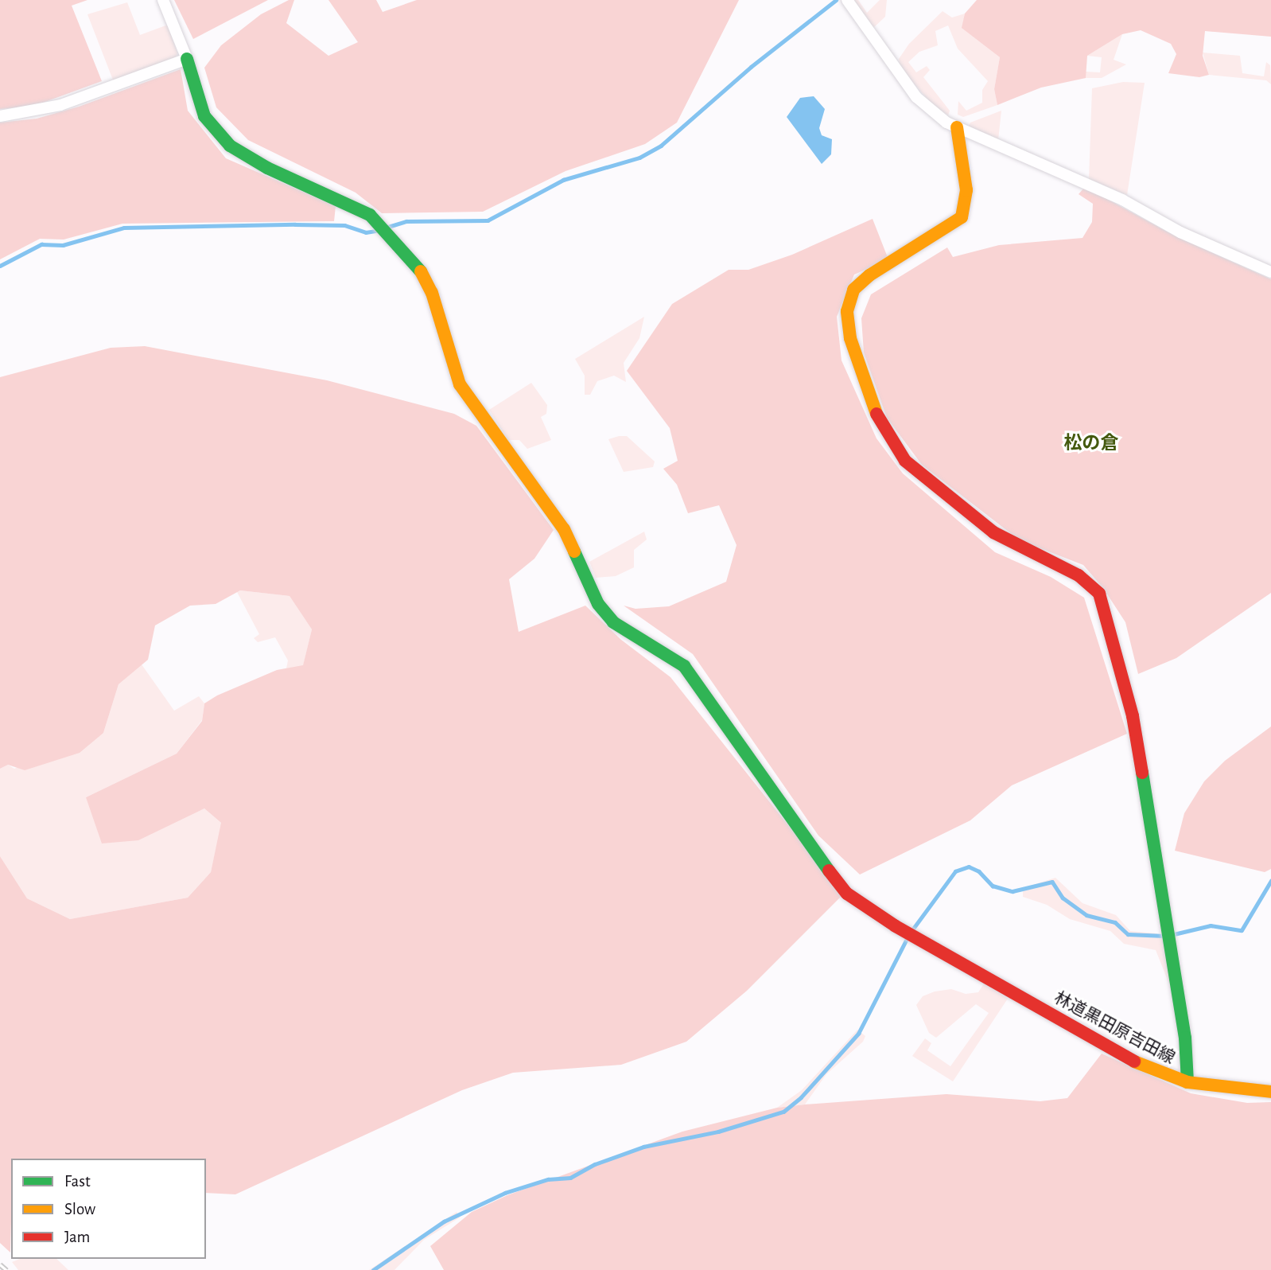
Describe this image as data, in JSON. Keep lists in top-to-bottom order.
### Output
{
  "streets": {
    "street": ["林道黒田原吉田線"]
  },
  "districts": ["松の倉"],
  "legend": ["Fast", "Slow", "Jam"]
}
